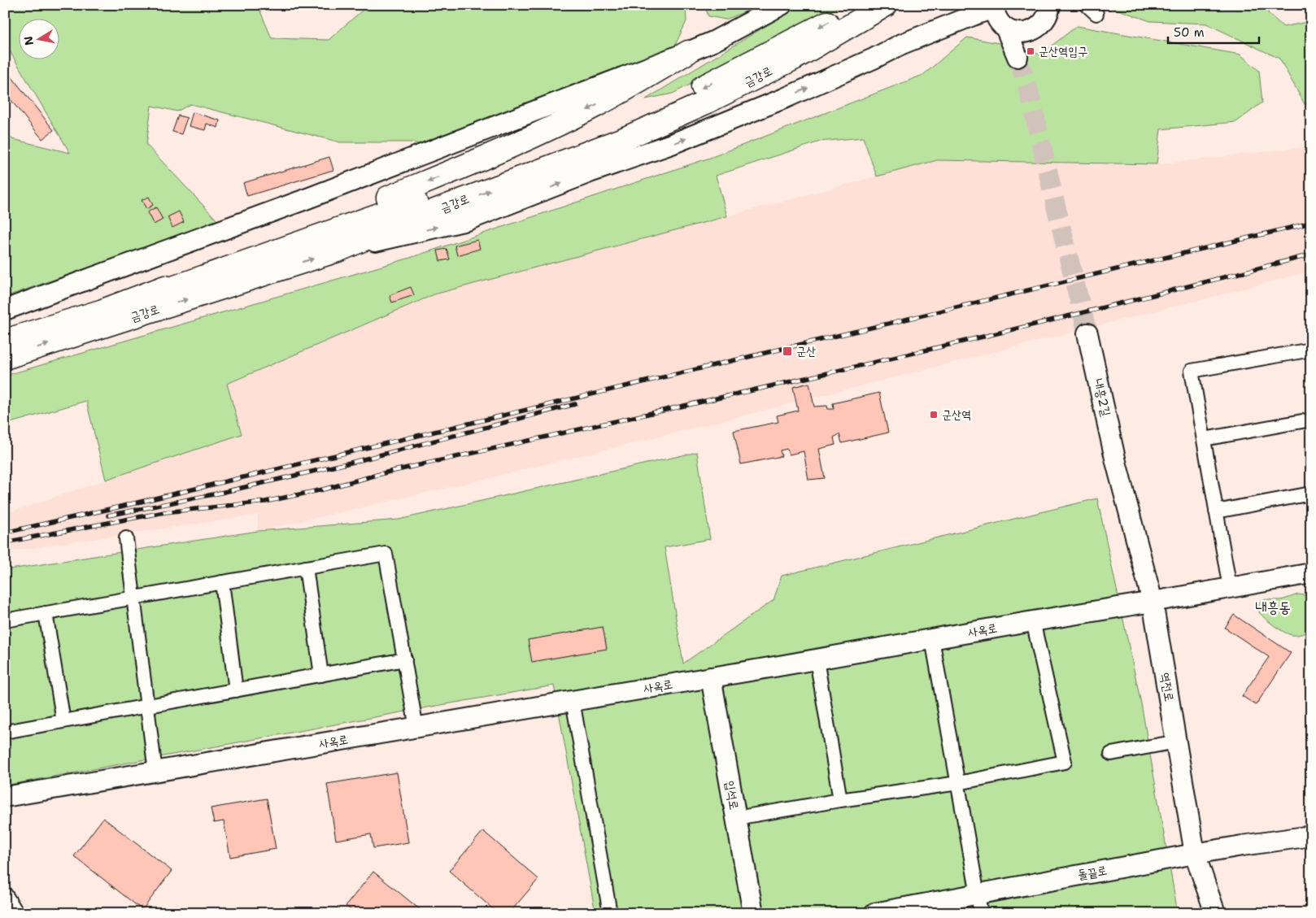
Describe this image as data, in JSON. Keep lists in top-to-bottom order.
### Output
{
  "streets": {
    "highway": ["금강로"],
    "street": [
      "내흥2길",
      "사옥로",
      "역전로",
      "입석로",
      "돌끝로"
    ]
  },
  "crossings": [
    ["내흥2길", "역전로"],
    ["사옥로", "역전로"],
    ["사옥로", "입석로"],
    ["역전로", "돌끝로"]
  ],
  "districts": ["내흥동"],
  "places": {
    "transit": ["군산역입구", "군산", "군산역"]
  },
  "scale_bar": "50 m",
  "north": "left"
}
